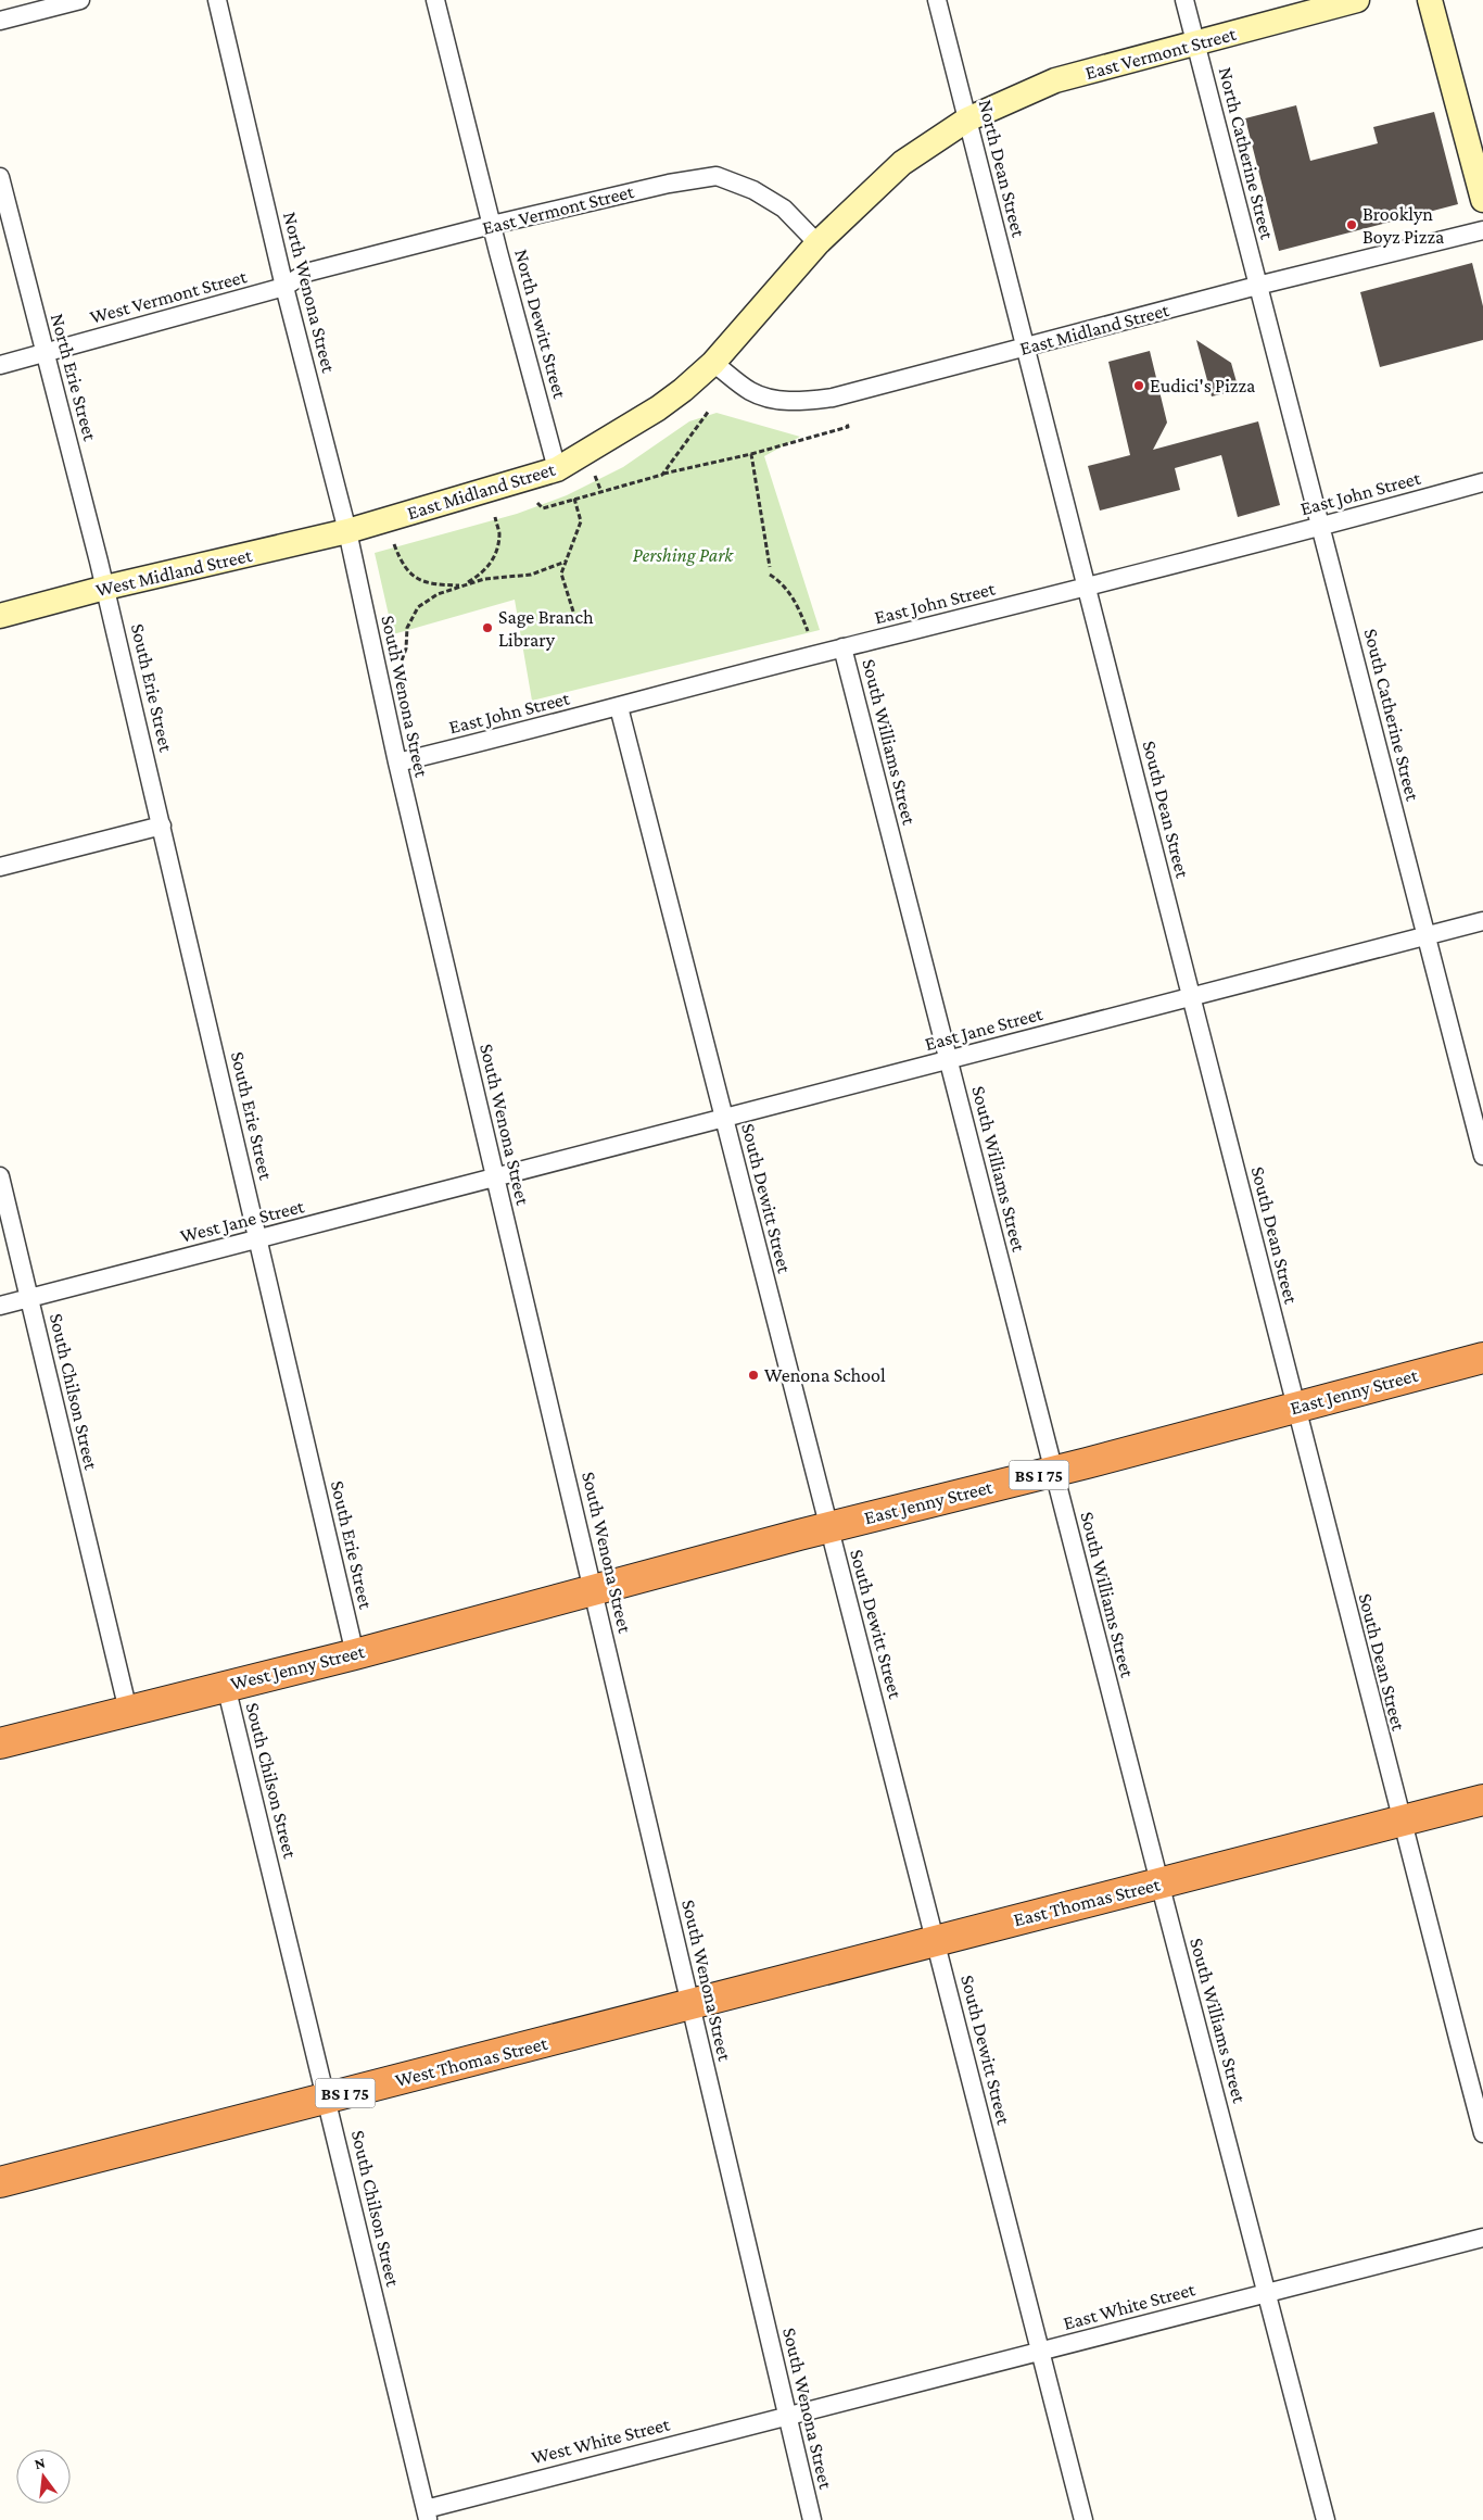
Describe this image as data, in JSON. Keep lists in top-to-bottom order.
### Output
{
  "streets": {
    "highway": [
      "East Jenny Street",
      "BS I 75",
      "West Jenny Street",
      "East Thomas Street",
      "West Thomas Street"
    ],
    "main road": ["East Vermont Street", "East Midland Street", "West Midland Street"],
    "street": [
      "North Catherine Street",
      "North Dean Street",
      "North Wenona Street",
      "West Vermont Street",
      "North Dewitt Street",
      "North Erie Street",
      "East John Street",
      "South Erie Street",
      "South Wenona Street",
      "South Catherine Street",
      "South Williams Street",
      "South Dean Street",
      "East Jane Street",
      "South Dewitt Street",
      "West Jane Street",
      "South Chilson Street",
      "East White Street",
      "West White Street"
    ]
  },
  "crossings": [
    ["East Vermont Street", "North Catherine Street"],
    ["East Vermont Street", "North Dean Street"],
    ["East Vermont Street", "North Wenona Street"],
    ["East Vermont Street", "West Vermont Street"],
    ["East Vermont Street", "North Dewitt Street"],
    ["East Vermont Street", "East Midland Street"],
    ["North Catherine Street", "East Midland Street"],
    ["North Catherine Street", "South Catherine Street"],
    ["North Dean Street", "East Midland Street"],
    ["North Dean Street", "South Dean Street"],
    ["North Wenona Street", "West Vermont Street"],
    ["North Wenona Street", "East Midland Street"],
    ["North Wenona Street", "West Midland Street"],
    ["North Wenona Street", "South Wenona Street"],
    ["West Vermont Street", "North Erie Street"],
    ["North Dewitt Street", "East Midland Street"],
    ["East Midland Street", "West Midland Street"],
    ["East Midland Street", "South Catherine Street"],
    ["East Midland Street", "South Dean Street"],
    ["North Erie Street", "West Midland Street"],
    ["North Erie Street", "South Erie Street"],
    ["East John Street", "South Wenona Street"],
    ["East John Street", "South Catherine Street"],
    ["East John Street", "South Williams Street"],
    ["East John Street", "South Dean Street"],
    ["East John Street", "South Dewitt Street"],
    ["West Midland Street", "South Erie Street"],
    ["South Erie Street", "West Jane Street"],
    ["South Erie Street", "West Jenny Street"],
    ["South Wenona Street", "East Jane Street"],
    ["South Wenona Street", "West Jane Street"],
    ["South Wenona Street", "East Jenny Street"],
    ["South Wenona Street", "West Jenny Street"],
    ["South Wenona Street", "East Thomas Street"],
    ["South Wenona Street", "West Thomas Street"],
    ["South Wenona Street", "East White Street"],
    ["South Wenona Street", "West White Street"],
    ["South Catherine Street", "East Jane Street"],
    ["South Williams Street", "East Jane Street"],
    ["South Williams Street", "East Jenny Street"],
    ["South Williams Street", "East Thomas Street"],
    ["South Williams Street", "East White Street"],
    ["South Dean Street", "East Jane Street"],
    ["South Dean Street", "East Jenny Street"],
    ["South Dean Street", "East Thomas Street"],
    ["East Jane Street", "South Dewitt Street"],
    ["East Jane Street", "West Jane Street"],
    ["South Dewitt Street", "East Jenny Street"],
    ["South Dewitt Street", "East Thomas Street"],
    ["South Dewitt Street", "East White Street"],
    ["West Jane Street", "South Chilson Street"],
    ["South Chilson Street", "West Jenny Street"],
    ["South Chilson Street", "West Thomas Street"],
    ["South Chilson Street", "West White Street"],
    ["East Jenny Street", "West Jenny Street"],
    ["East Thomas Street", "West Thomas Street"],
    ["East White Street", "West White Street"]
  ],
  "parks": ["Pershing Park"],
  "places": [
    "Brooklyn Boyz Pizza",
    "Eudici's Pizza",
    "Sage Branch Library",
    "Wenona School"
  ],
  "north": "top"
}
